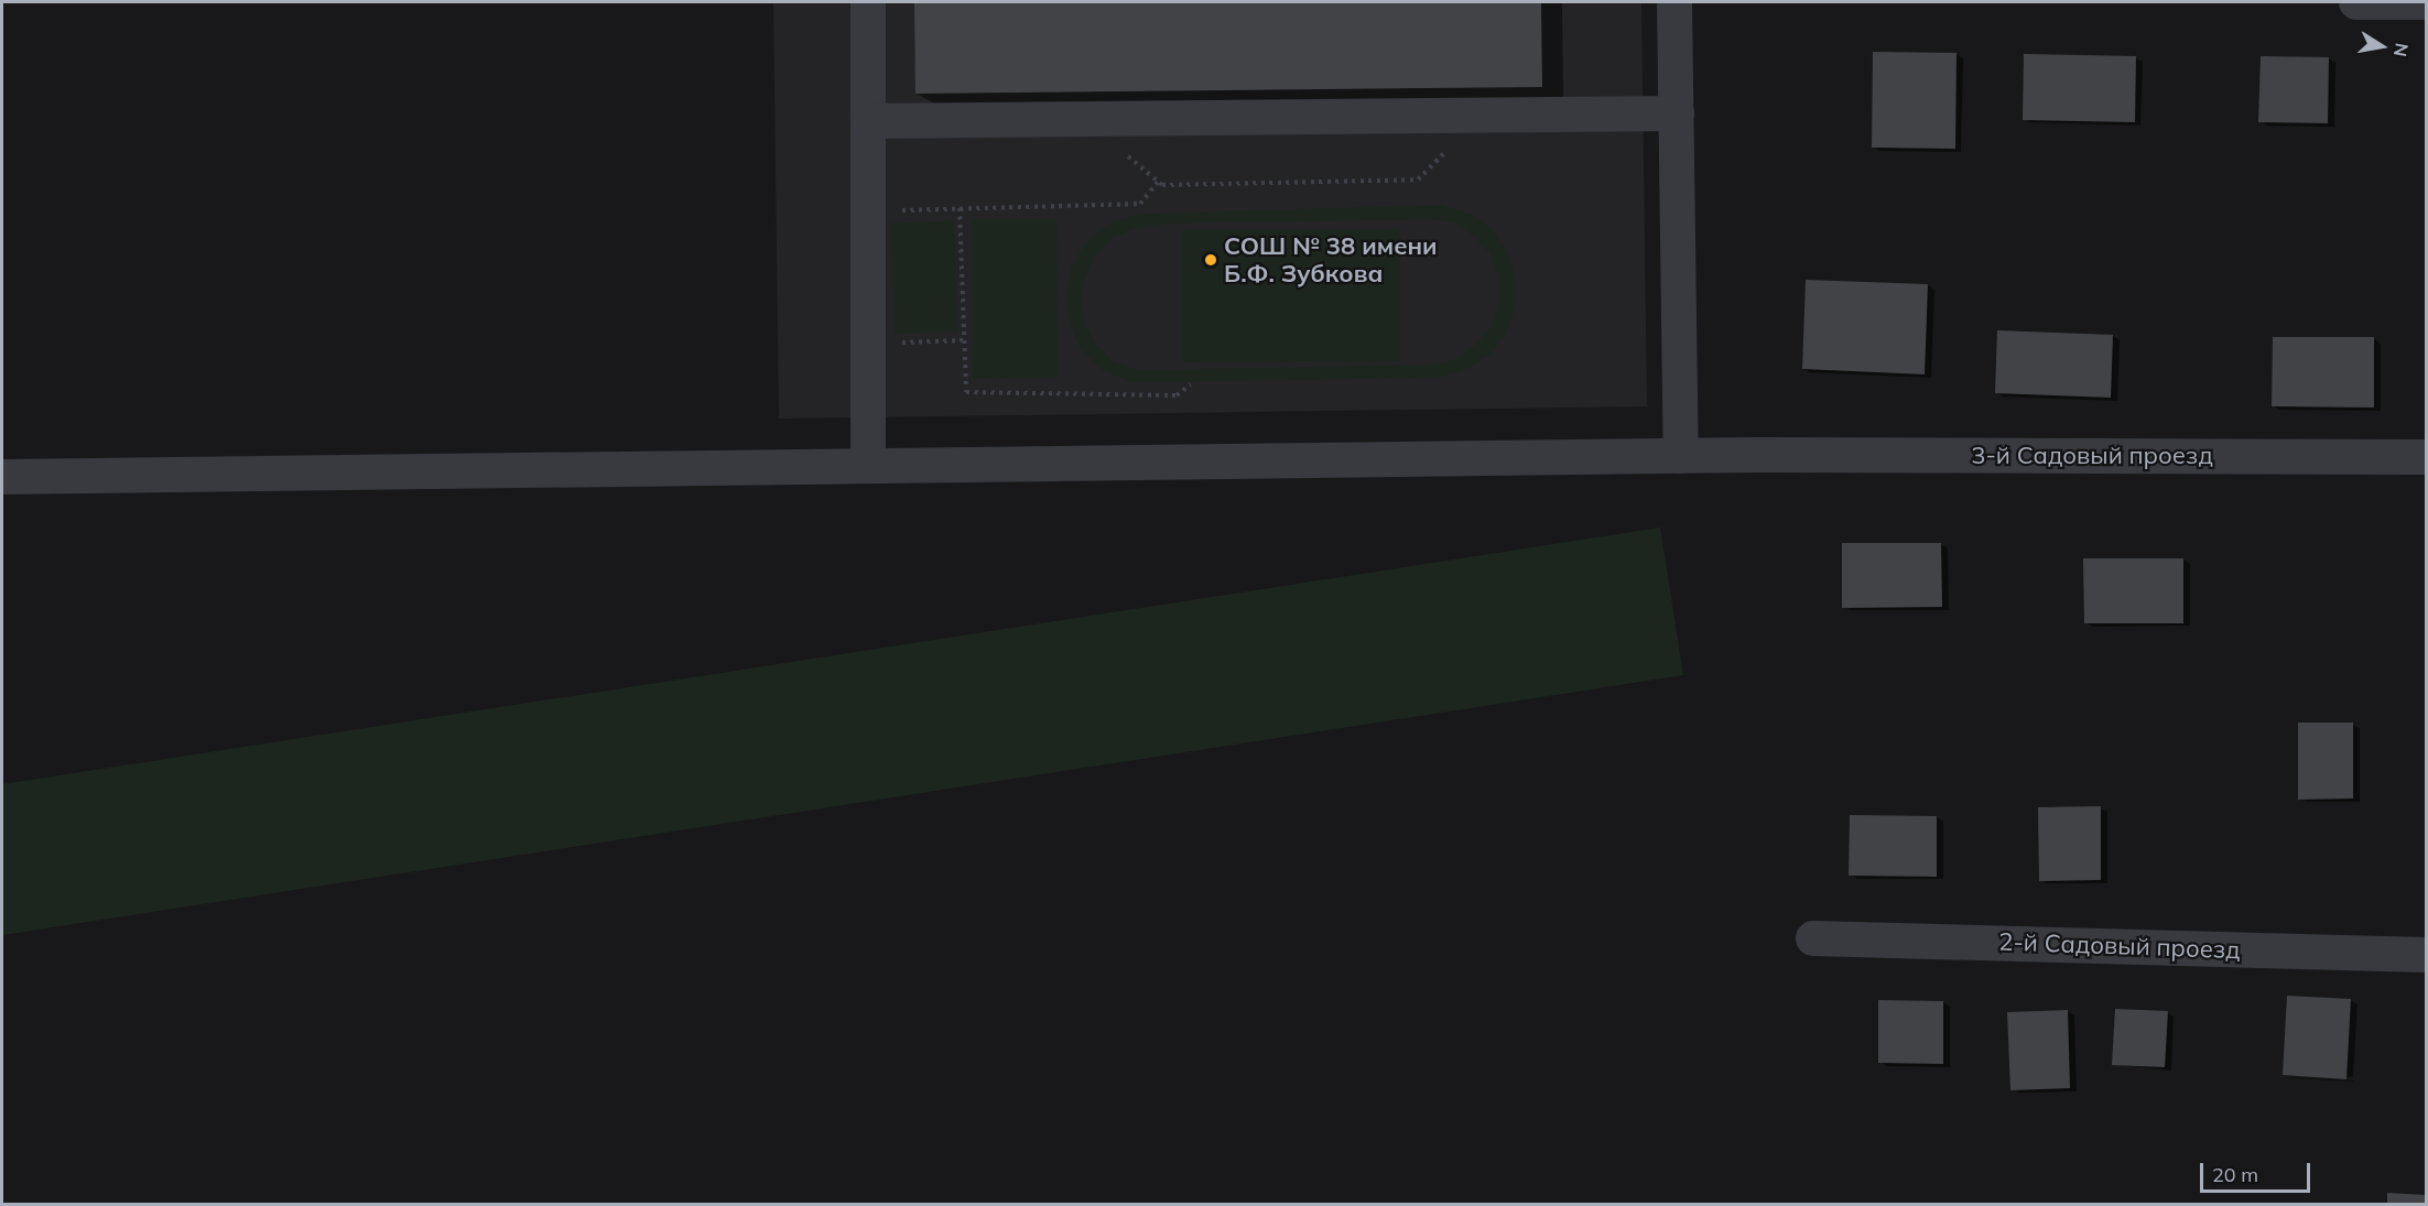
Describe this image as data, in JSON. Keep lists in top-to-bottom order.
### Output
{
  "streets": {
    "street": ["3-й Садовый проезд", "2-й Садовый проезд"]
  },
  "places": ["СОШ № 38 имени Б.Ф. Зубкова"],
  "scale_bar": "20 m",
  "north": "right"
}
